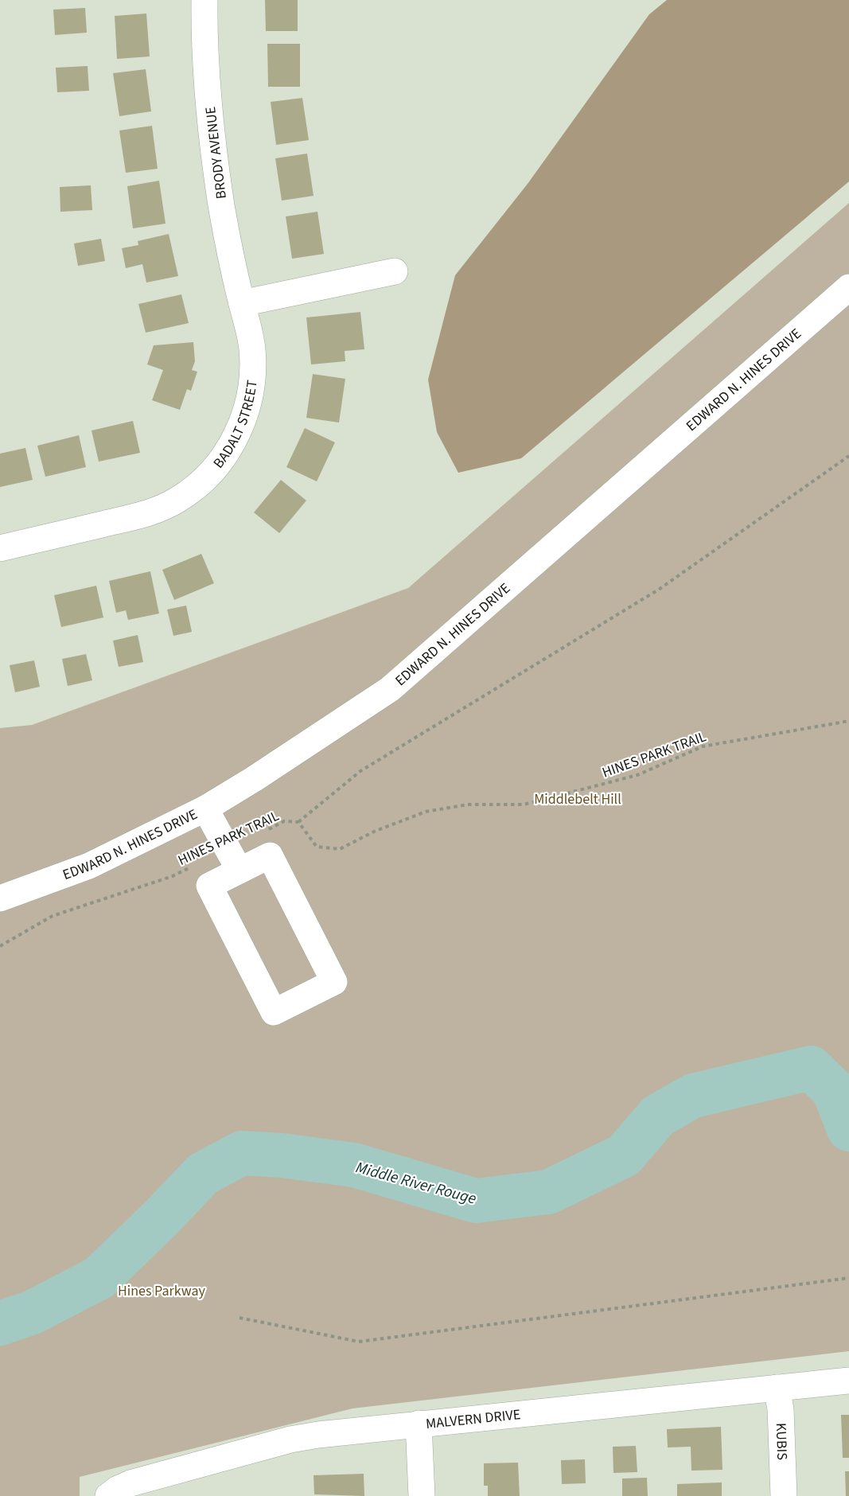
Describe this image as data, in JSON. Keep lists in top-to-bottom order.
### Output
{
  "streets": {
    "street": [
      "BRODY AVENUE",
      "EDWARD N. HINES DRIVE",
      "BADALT STREET",
      "MALVERN DRIVE",
      "KUBIS"
    ],
    "path": ["HINES PARK TRAIL"]
  },
  "crossings": [
    ["BRODY AVENUE", "BADALT STREET"],
    ["MALVERN DRIVE", "KUBIS"]
  ],
  "water": ["Middle River Rouge"],
  "parks": ["Middlebelt Hill", "Hines Parkway"]
}
